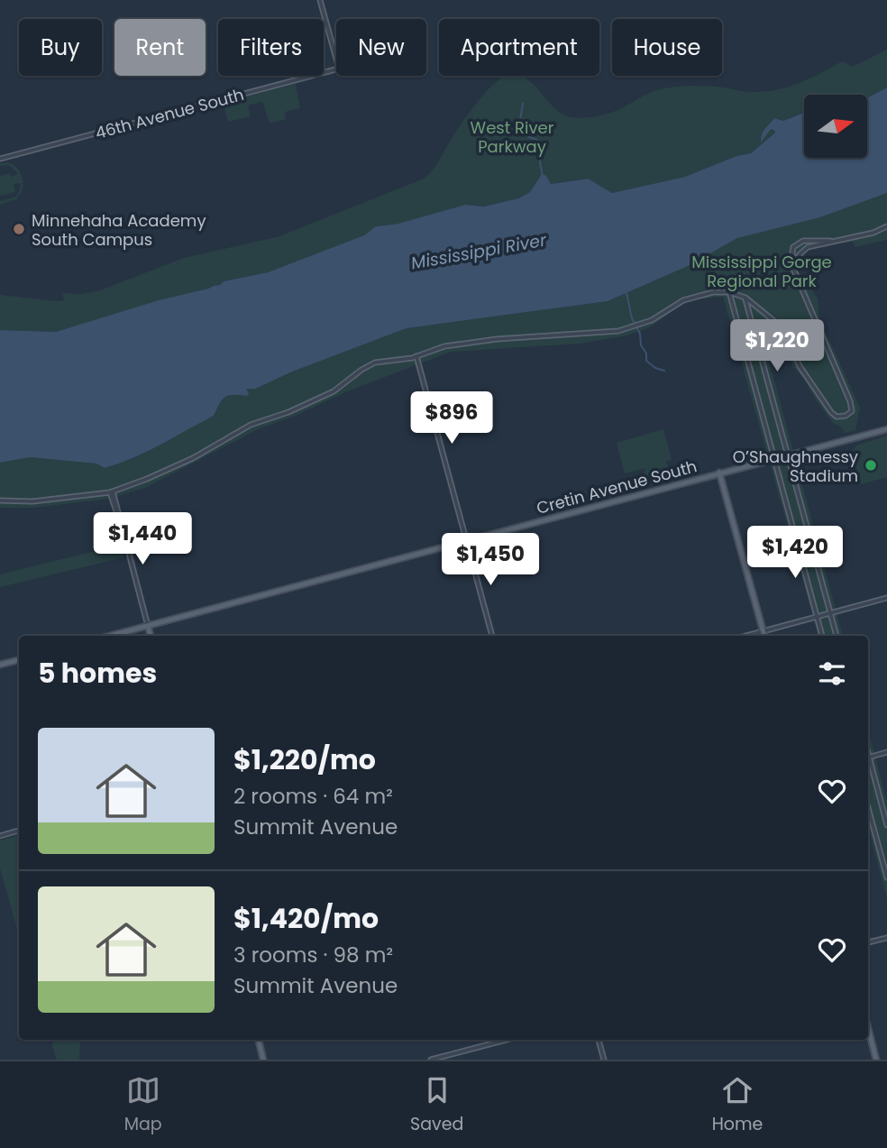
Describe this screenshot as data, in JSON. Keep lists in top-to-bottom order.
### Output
{
  "streets": {
    "main road": ["Cretin Avenue South"],
    "street": ["46th Avenue South"]
  },
  "water": ["Mississippi River"],
  "parks": ["West River Parkway", "Mississippi Gorge Regional Park"],
  "places": ["Minnehaha Academy South Campus", "O’Shaughnessy Stadium"],
  "north": "right",
  "page": {
    "chip": [
      "Buy",
      "Rent",
      "Filters",
      "New",
      "Apartment",
      "House"
    ],
    "price": [
      "$1,220",
      "$896",
      "$1,440",
      "$1,420",
      "$1,450"
    ],
    "heading": "5 homes",
    "list": [
      {
        "name": "$1,220/mo",
        "note": "2 rooms · 64 m² · Summit Avenue"
      },
      {
        "name": "$1,420/mo",
        "note": "3 rooms · 98 m² · Summit Avenue"
      }
    ],
    "tabs": ["Map", "Saved", "Home"]
  }
}
